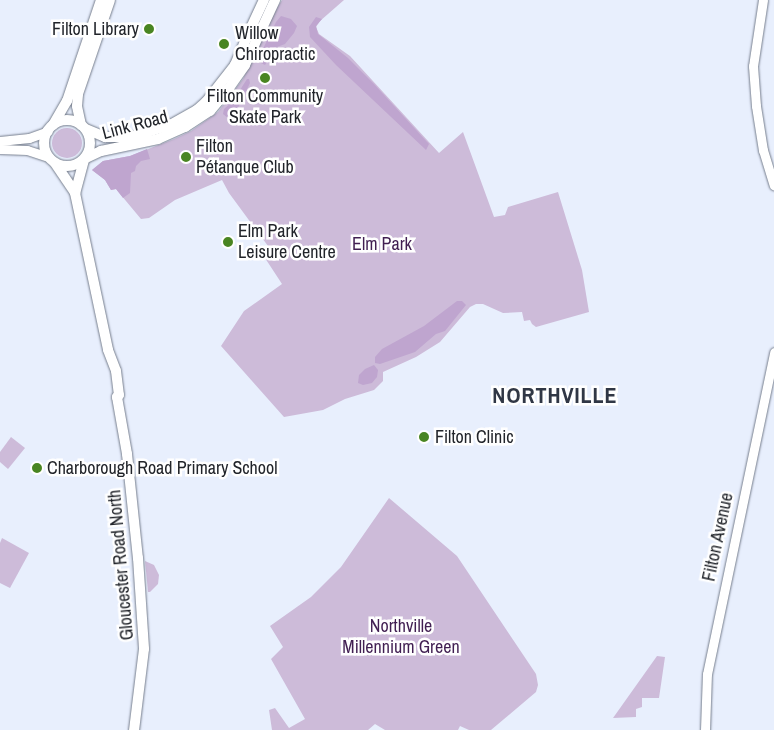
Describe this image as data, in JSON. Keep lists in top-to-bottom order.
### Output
{
  "streets": {
    "main road": ["Link Road", "Gloucester Road North"],
    "street": ["Filton Avenue"]
  },
  "crossings": [
    ["Link Road", "Gloucester Road North"]
  ],
  "districts": ["NORTHVILLE"],
  "parks": ["Elm Park", "Northville Millennium Green"],
  "places": [
    "Filton Library",
    "Willow Chiropractic",
    "Filton Community Skate Park",
    "Filton Pétanque Club",
    "Elm Park Leisure Centre",
    "Filton Clinic",
    "Charborough Road Primary School"
  ]
}
